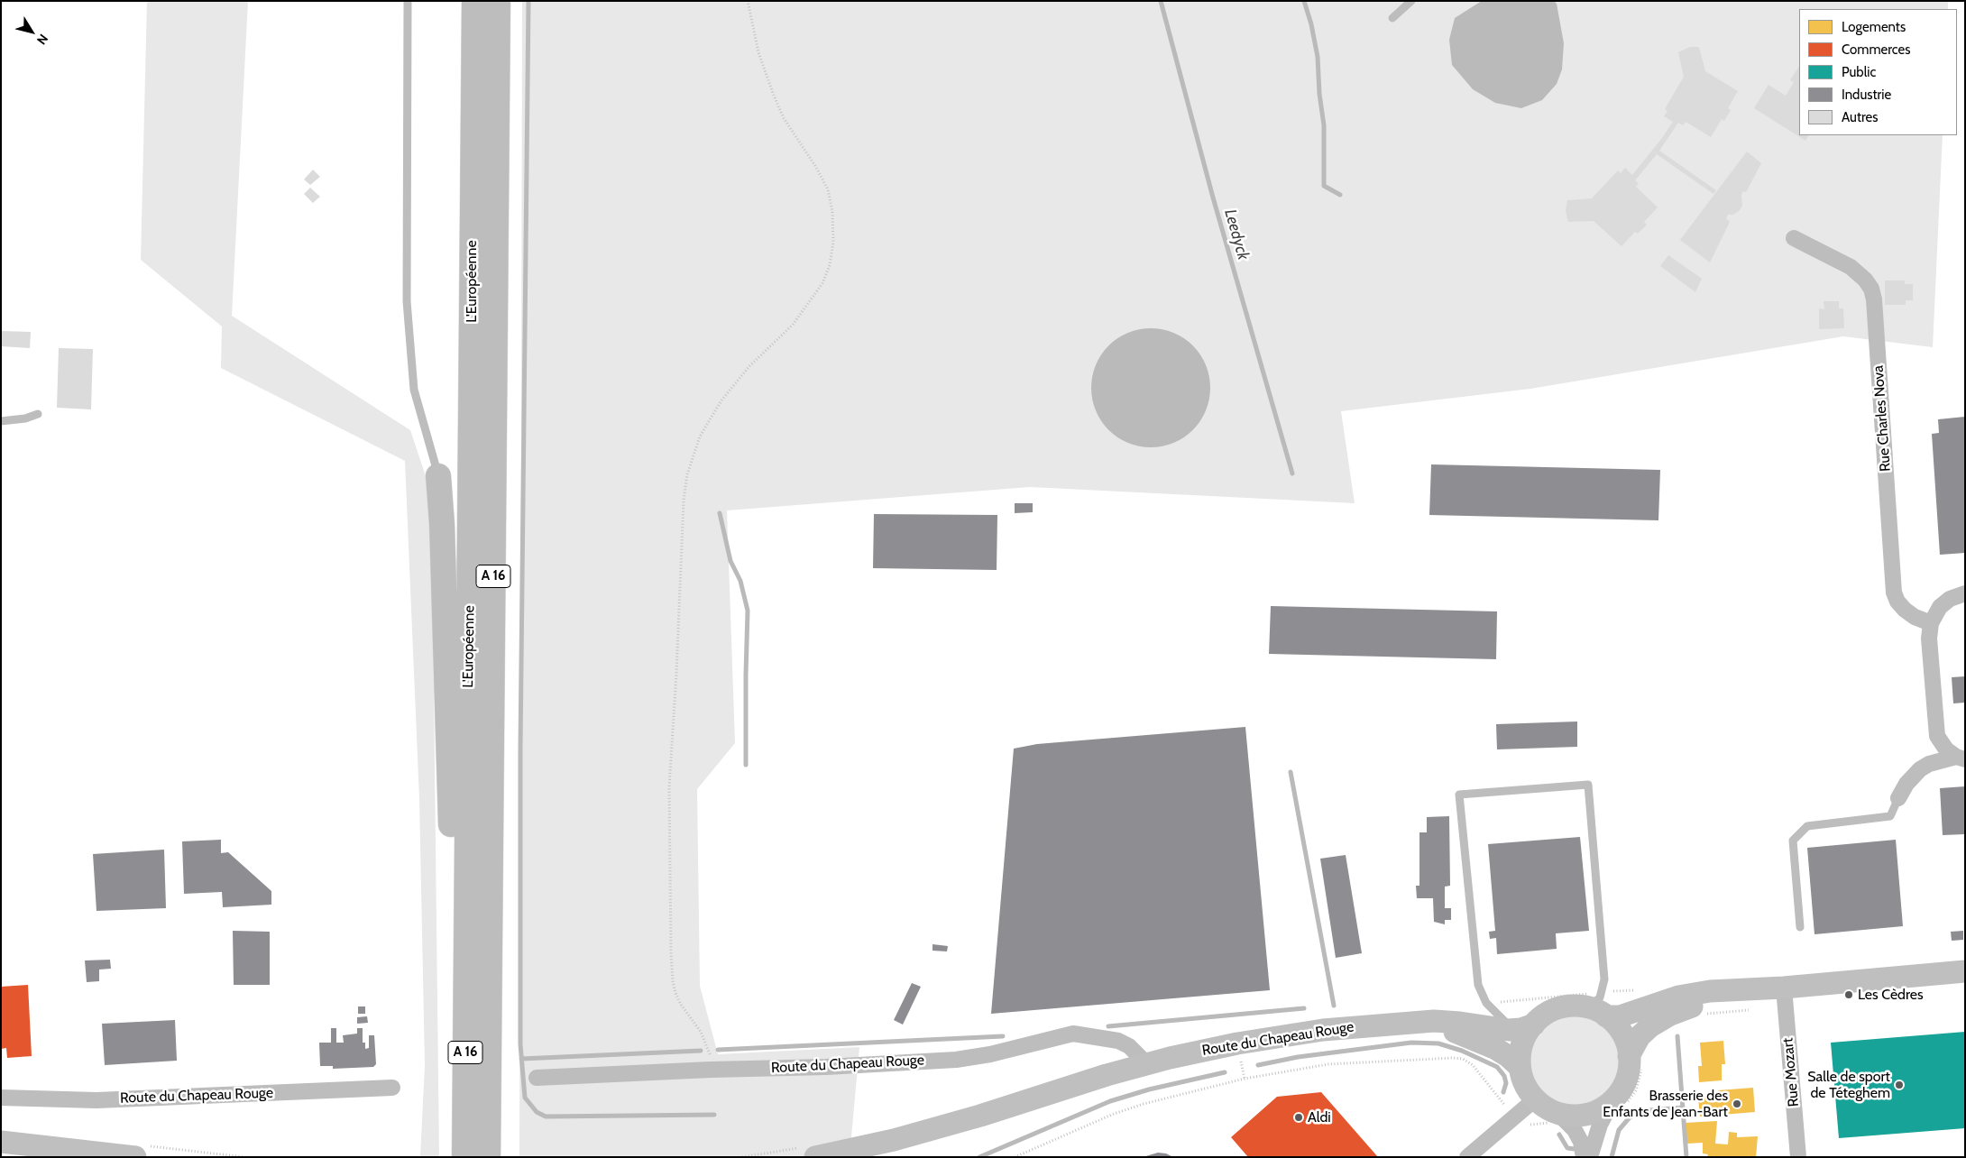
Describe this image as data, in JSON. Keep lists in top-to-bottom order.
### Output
{
  "streets": {
    "highway": ["L'Européenne", "A 16"],
    "street": ["Rue Charles Nova", "Route du Chapeau Rouge", "Rue Mozart"]
  },
  "water": ["Leedyck"],
  "places": [
    "Les Cèdres",
    "Salle de sport de Téteghem",
    "Brasserie des Enfants de Jean-Bart",
    "Aldi"
  ],
  "legend": [
    "Logements",
    "Commerces",
    "Public",
    "Industrie",
    "Autres"
  ],
  "north": "bottom right"
}
